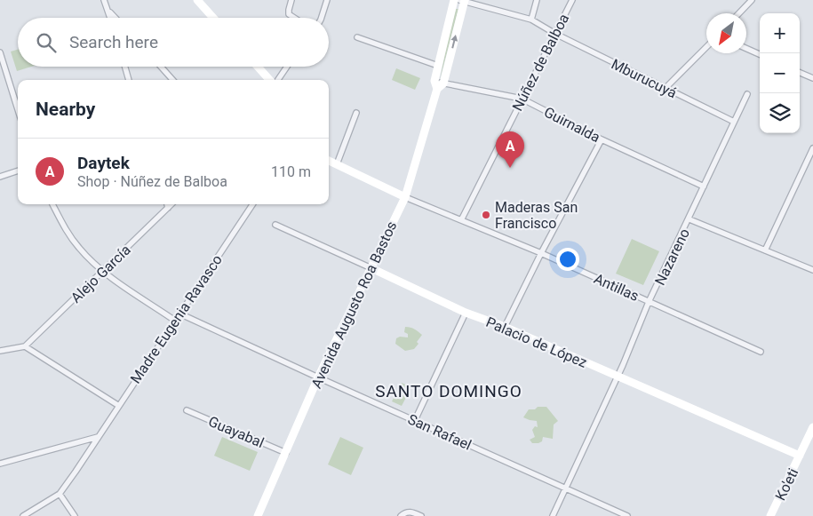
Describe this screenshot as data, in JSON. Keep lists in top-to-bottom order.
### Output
{
  "streets": {
    "street": [
      "Núñez de Balboa",
      "Mburucuyá",
      "Guirnalda",
      "Nazareno",
      "Alejo García",
      "Antillas",
      "Avenida Augusto Roa Bastos",
      "Madre Eugenia Ravasco",
      "Palacio de López",
      "Guayabal",
      "San Rafael",
      "Ko'eti"
    ]
  },
  "crossings": [
    ["Núñez de Balboa", "Mburucuyá"],
    ["Núñez de Balboa", "Guirnalda"],
    ["Núñez de Balboa", "Antillas"],
    ["Mburucuyá", "Nazareno"],
    ["Guirnalda", "Nazareno"],
    ["Nazareno", "Antillas"],
    ["Nazareno", "Palacio de López"],
    ["Nazareno", "San Rafael"],
    ["Antillas", "Avenida Augusto Roa Bastos"],
    ["Avenida Augusto Roa Bastos", "Palacio de López"],
    ["Avenida Augusto Roa Bastos", "Guayabal"],
    ["Avenida Augusto Roa Bastos", "San Rafael"],
    ["Madre Eugenia Ravasco", "San Rafael"],
    ["Palacio de López", "Ko'eti"]
  ],
  "districts": ["SANTO DOMINGO"],
  "places": ["Maderas San Francisco"],
  "north": "bottom left",
  "page": {
    "map_buttons": ["+", "−"],
    "search": "Search here",
    "heading": "Nearby",
    "pins": "A",
    "list": [
      {
        "mark": "A",
        "name": "Daytek",
        "note": "Shop · Núñez de Balboa",
        "value": "110 m"
      }
    ]
  }
}
